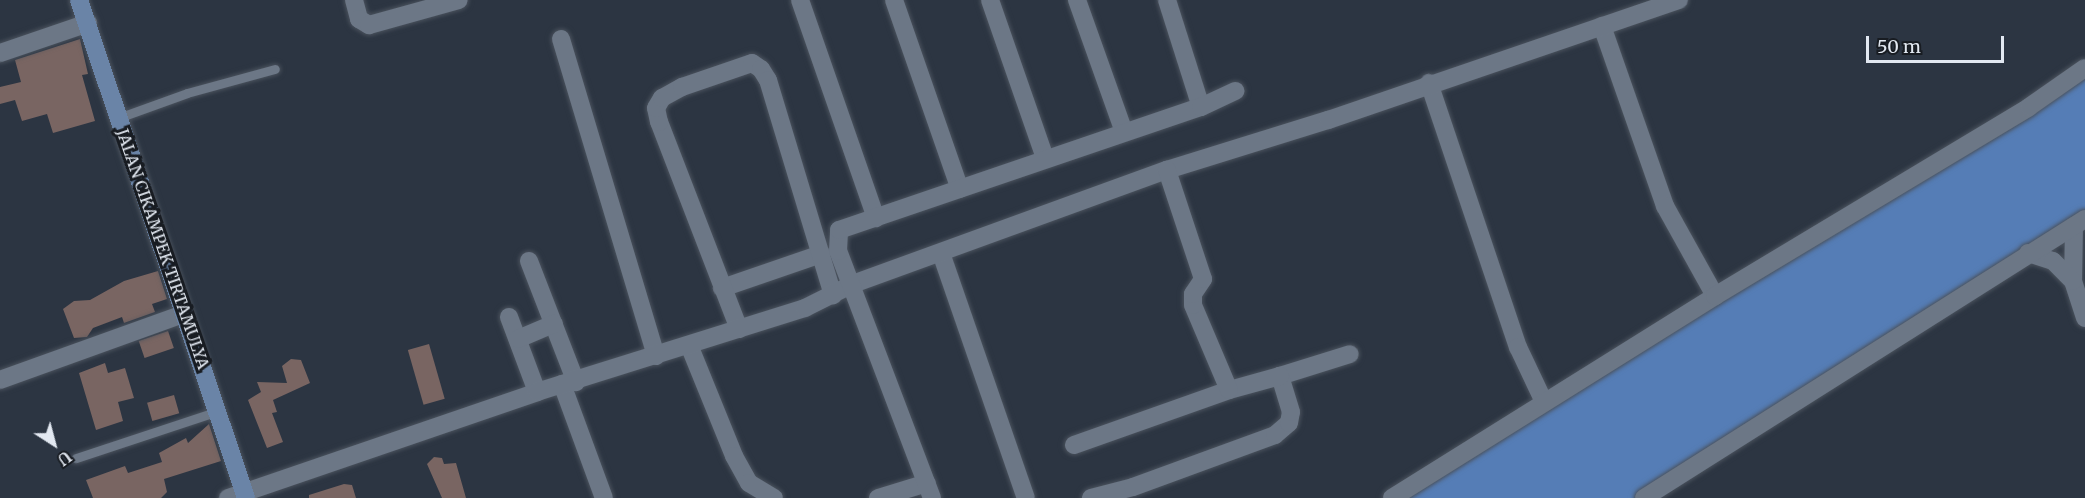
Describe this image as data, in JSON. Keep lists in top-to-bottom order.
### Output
{
  "streets": {
    "street": ["JALAN CIKAMPEK TIRTAMULYA"]
  },
  "scale_bar": "50 m",
  "north": "bottom right"
}
